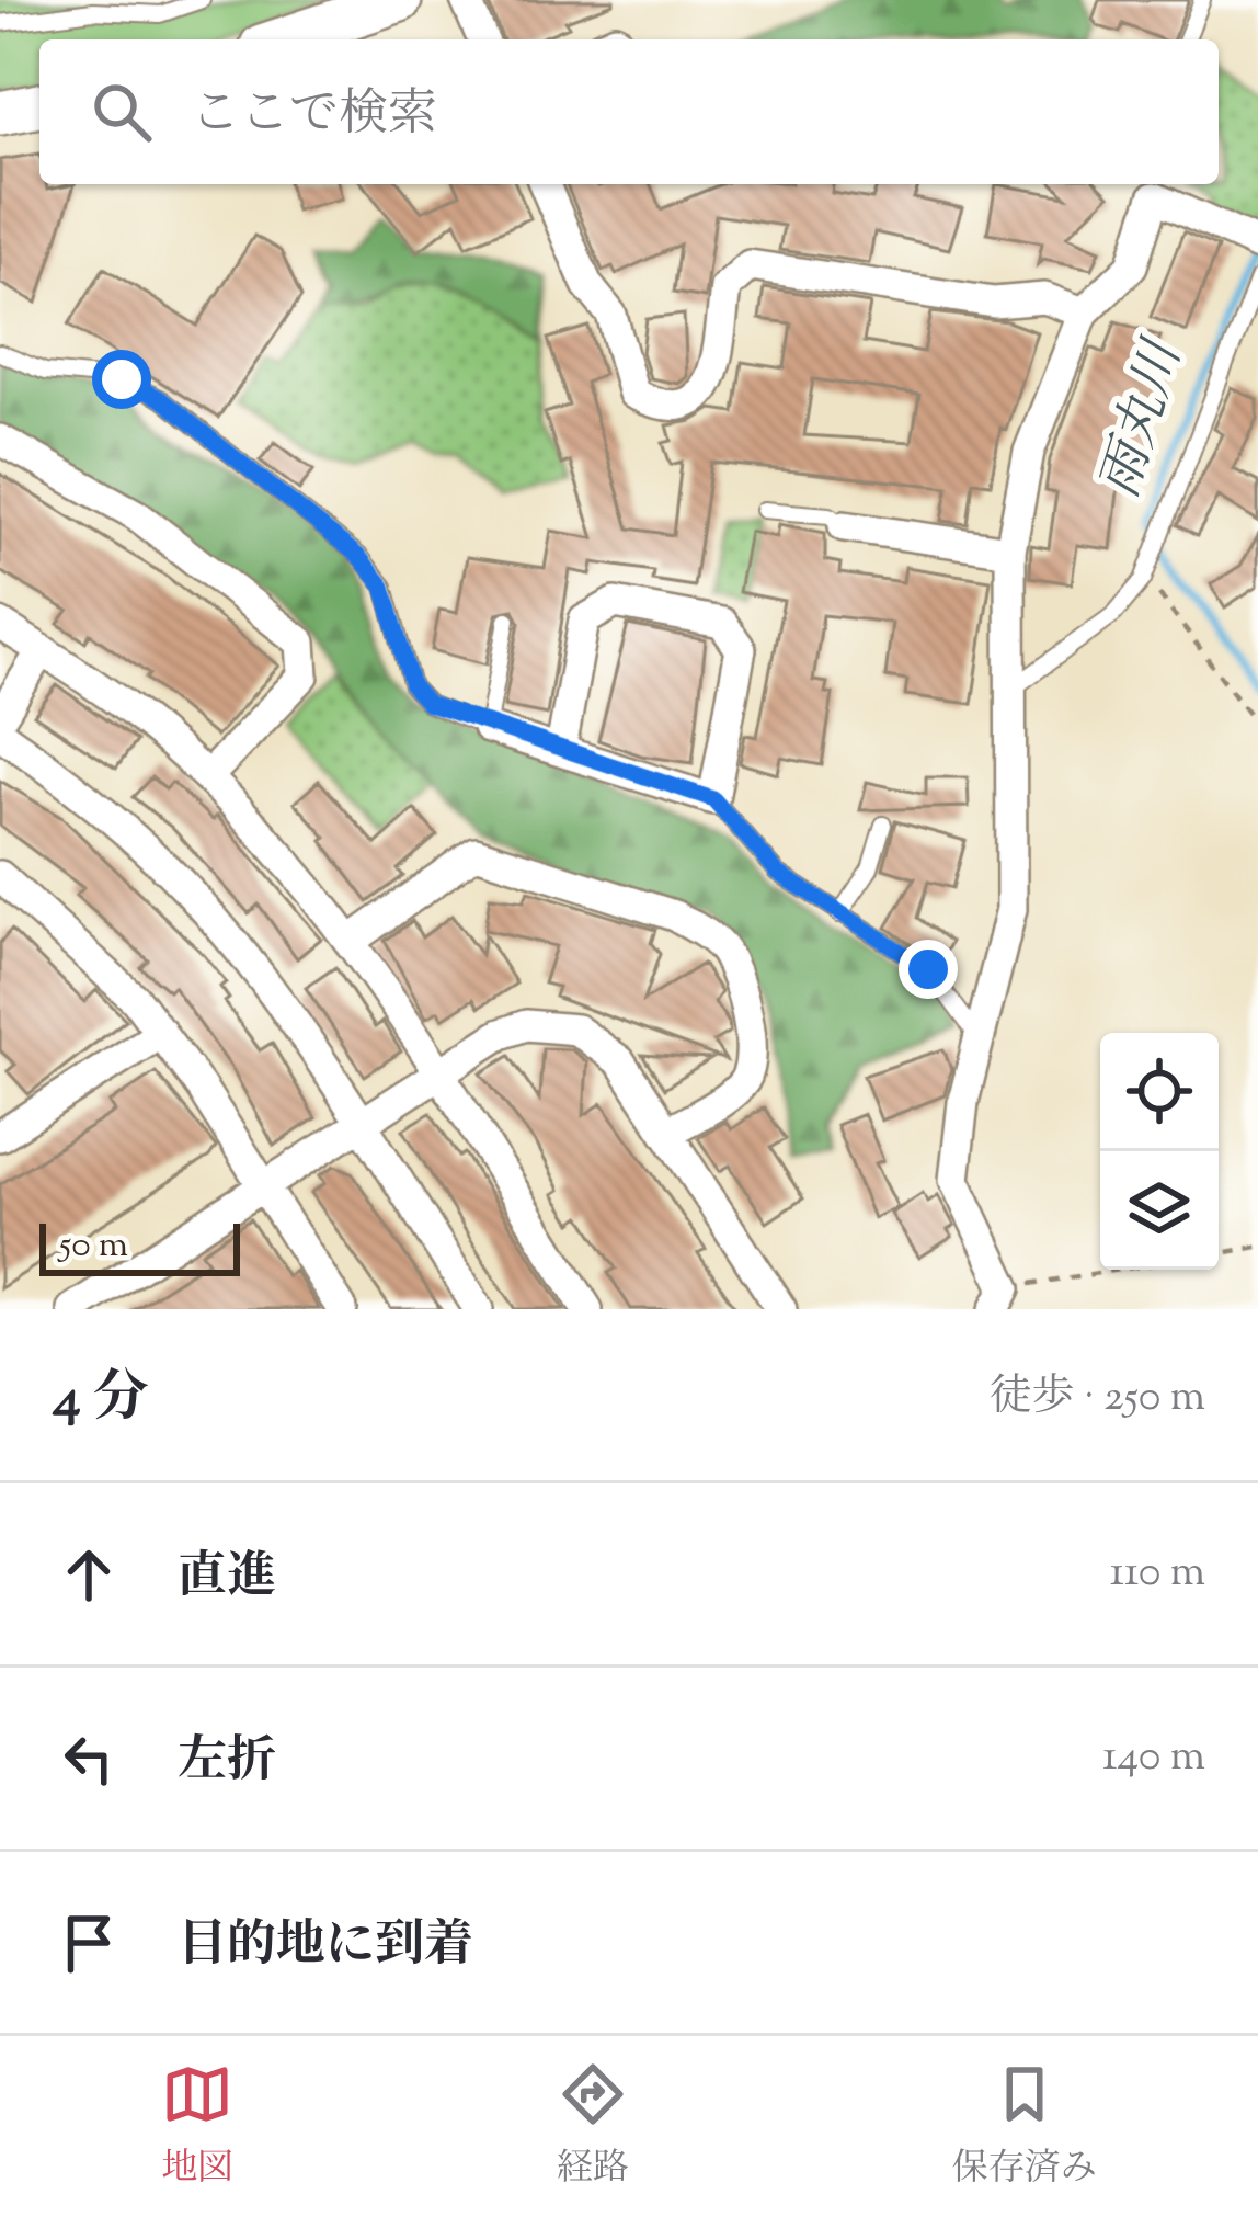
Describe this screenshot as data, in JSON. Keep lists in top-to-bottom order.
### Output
{
  "water": ["雨丸川"],
  "scale_bar": "50 m",
  "page": {
    "search": "ここで検索",
    "scale": "50 m",
    "heading": ["4 分", "徒歩 · 250 m"],
    "list": [
      ["直進", "110 m"],
      ["左折", "140 m"],
      "目的地に到着"
    ],
    "nav": ["地図", "経路", "保存済み"]
  }
}
